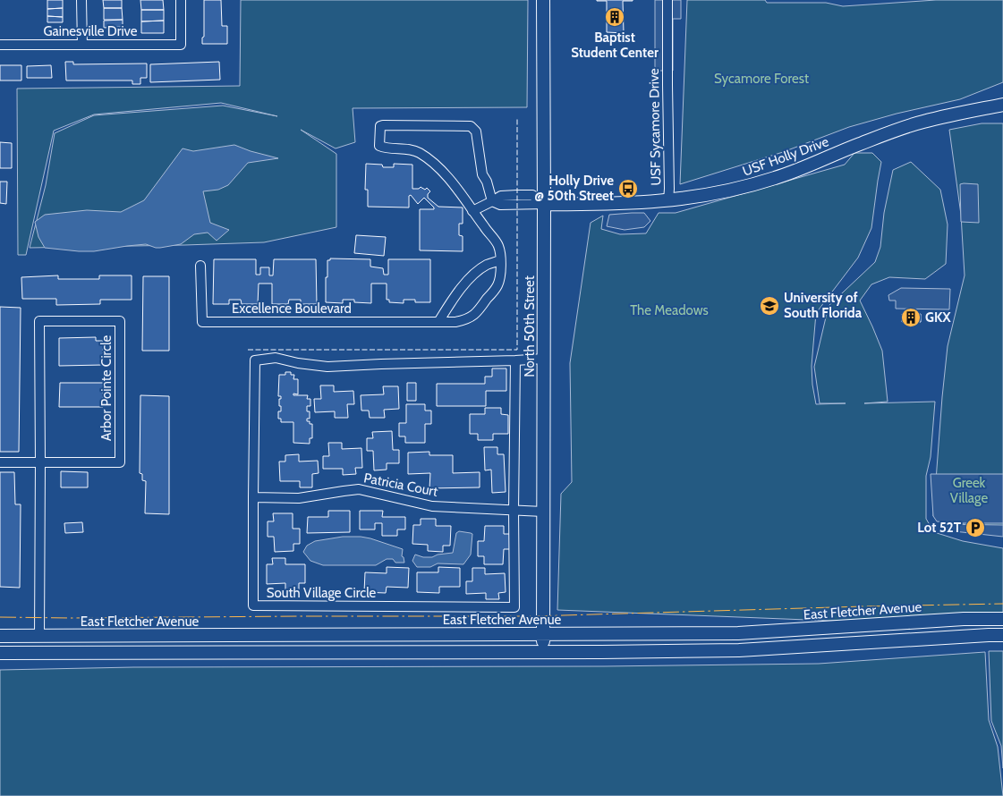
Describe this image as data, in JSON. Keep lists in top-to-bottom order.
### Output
{
  "streets": {
    "main road": ["USF Holly Drive", "North 50th Street", "East Fletcher Avenue"],
    "street": [
      "Gainesville Drive",
      "USF Sycamore Drive",
      "Excellence Boulevard",
      "Arbor Pointe Circle",
      "Patricia Court",
      "South Village Circle"
    ]
  },
  "crossings": [
    ["USF Sycamore Drive", "USF Holly Drive"],
    ["USF Holly Drive", "North 50th Street"],
    ["North 50th Street", "Patricia Court"],
    ["North 50th Street", "South Village Circle"],
    ["North 50th Street", "East Fletcher Avenue"],
    ["Arbor Pointe Circle", "East Fletcher Avenue"],
    ["Patricia Court", "South Village Circle"]
  ],
  "parks": ["Sycamore Forest", "The Meadows", "Greek Village"],
  "places": {
    "building": ["Baptist Student Center", "GKX"],
    "bus stop": ["Holly Drive @ 50th Street"],
    "school or university": ["University of South Florida"],
    "parking": ["Lot 52T"]
  }
}
